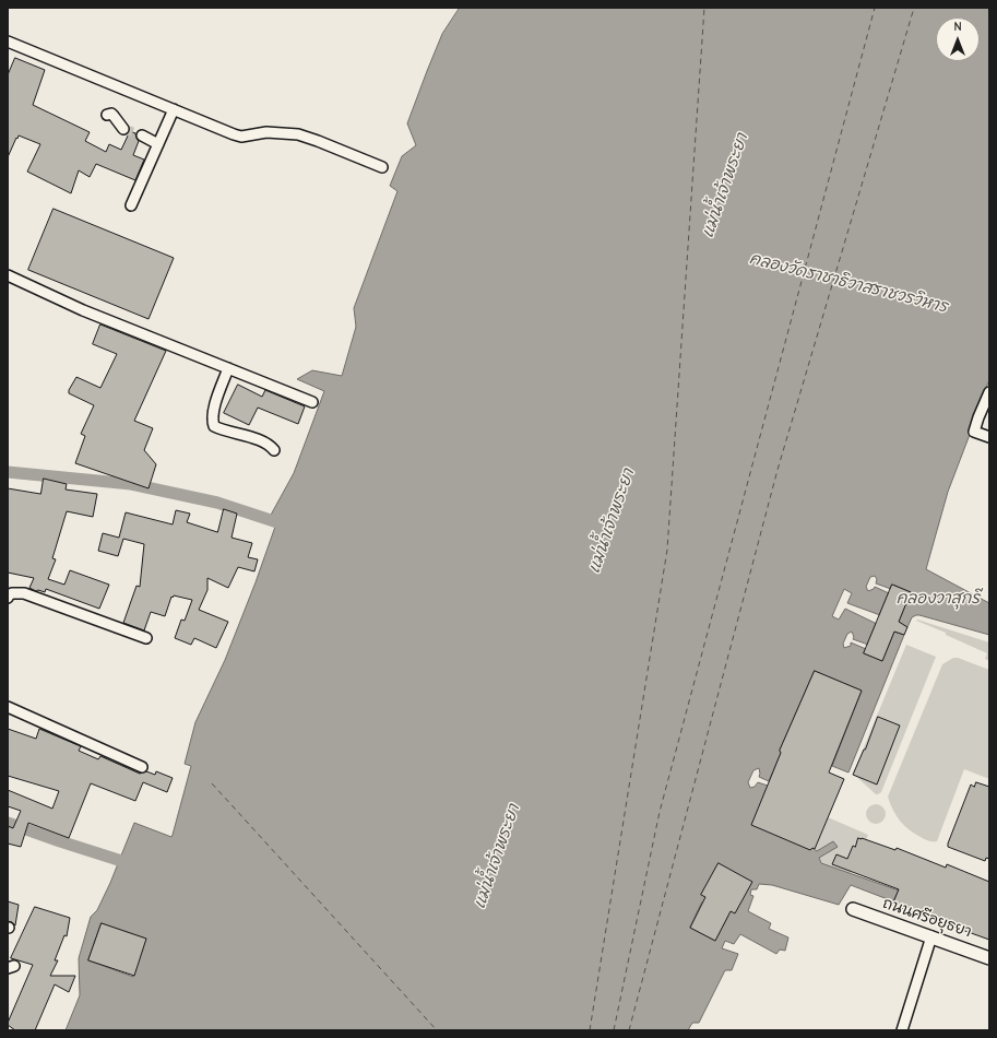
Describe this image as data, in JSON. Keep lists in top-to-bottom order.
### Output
{
  "streets": {
    "street": ["ถนนศรีอยุธยา"]
  },
  "water": ["แม่น้ำเจ้าพระยา", "คลองวัดราชาธิวาสราชวรวิหาร", "คลองวาสุกรี"],
  "north": "top"
}
